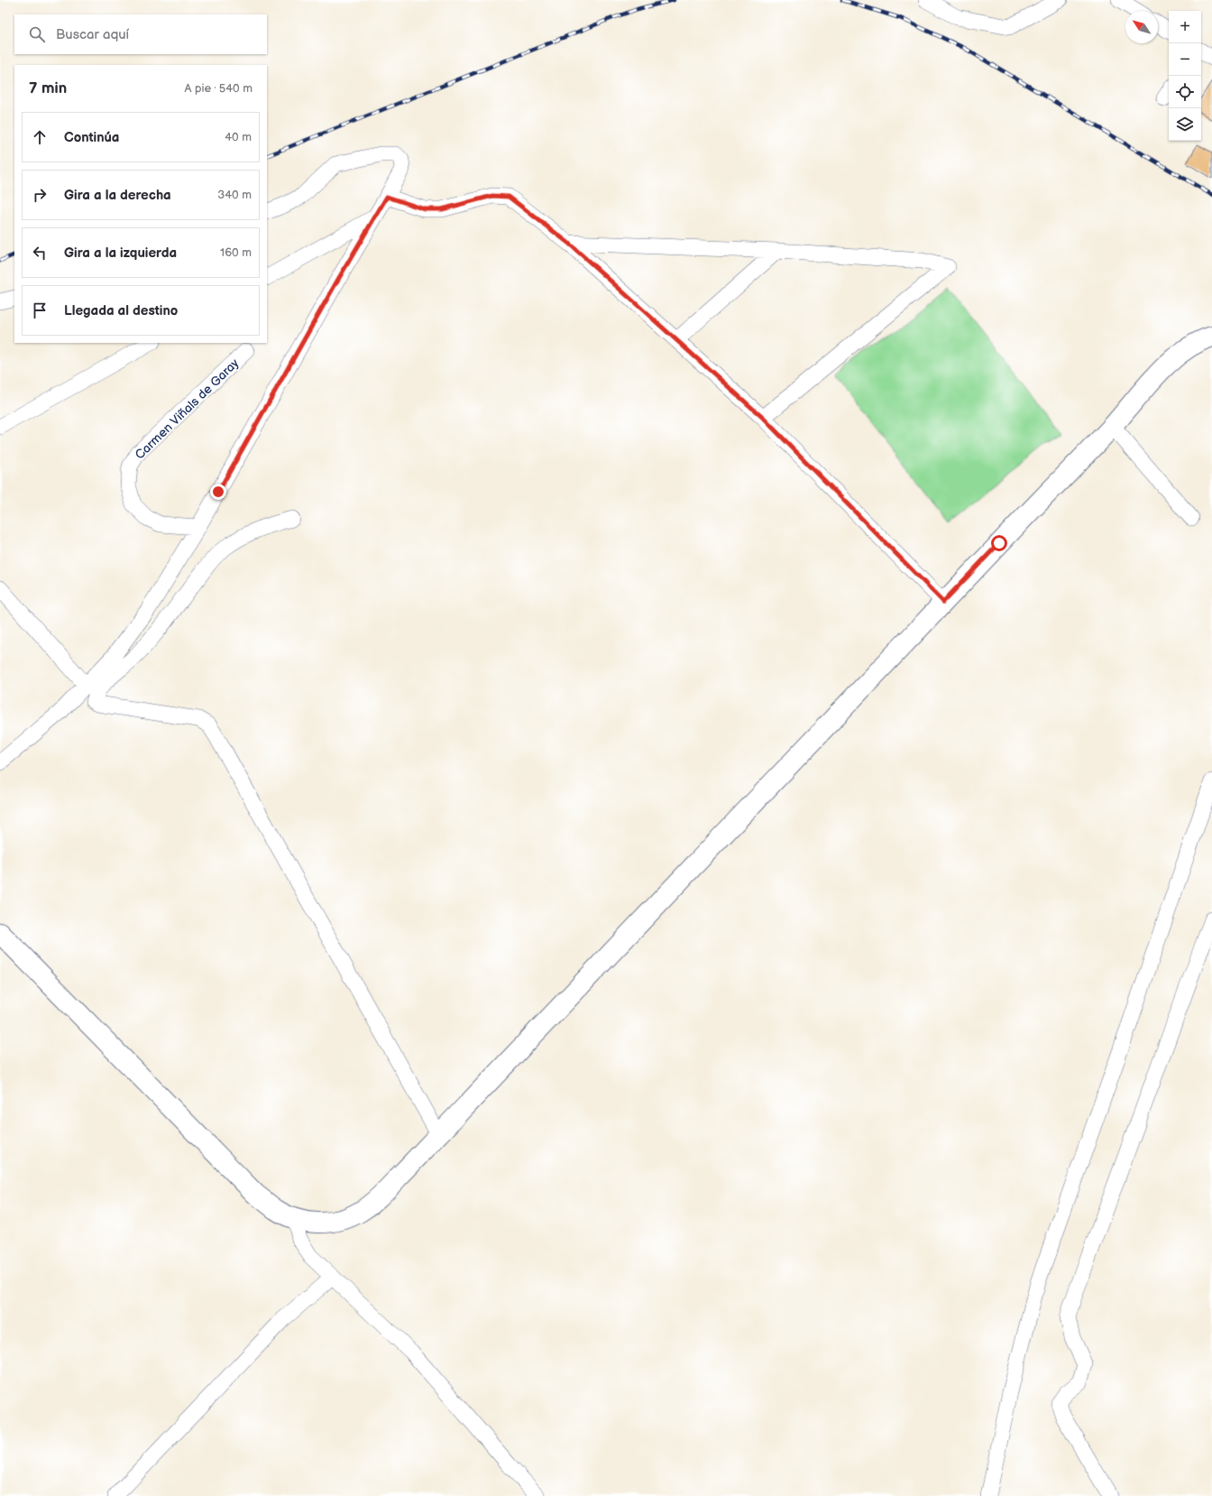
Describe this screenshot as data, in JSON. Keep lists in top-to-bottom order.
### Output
{
  "streets": {
    "street": ["Carmen Viñals de Garay"]
  },
  "north": "top left",
  "page": {
    "map_buttons": ["+", "−"],
    "search": "Buscar aquí",
    "heading": ["7 min", "A pie · 540 m"],
    "list": [
      ["Continúa", "40 m"],
      ["Gira a la derecha", "340 m"],
      ["Gira a la izquierda", "160 m"],
      "Llegada al destino"
    ]
  }
}
